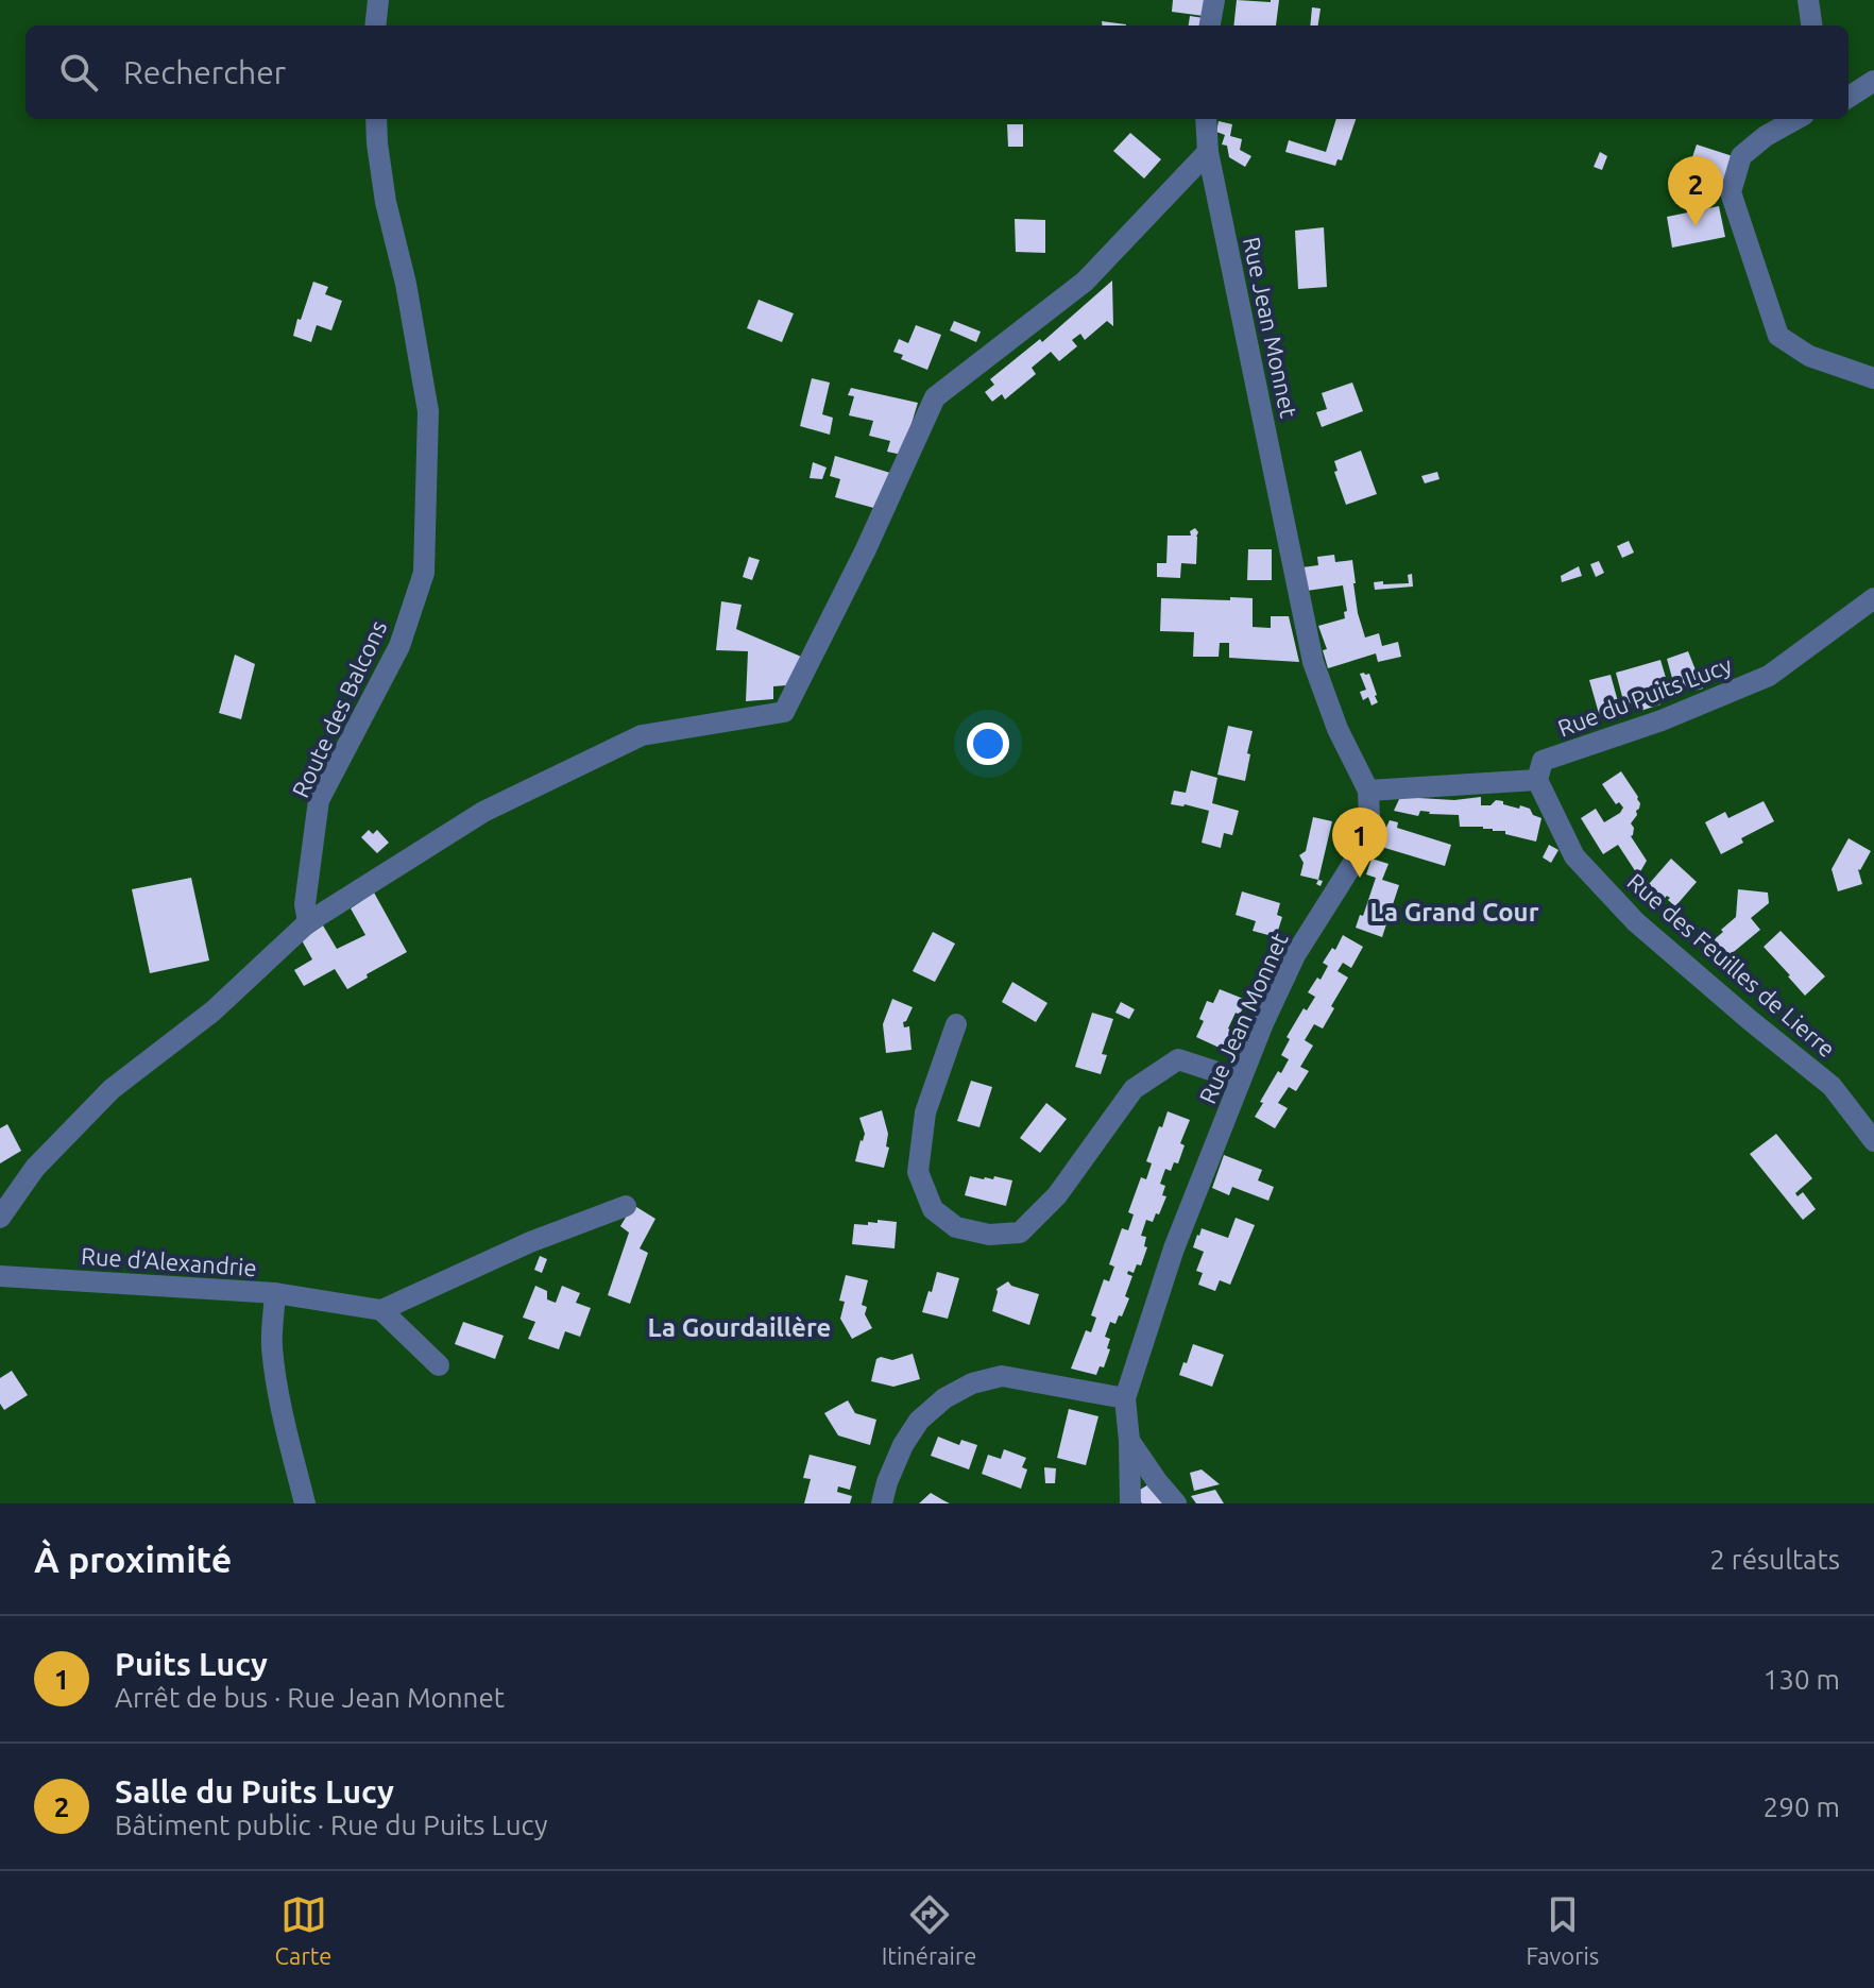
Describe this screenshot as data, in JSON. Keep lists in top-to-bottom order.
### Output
{
  "streets": {
    "street": [
      "Rue Jean Monnet",
      "Rue du Puits Lucy",
      "Route des Balcons",
      "Rue des Feuilles de Lierre",
      "Rue d’Alexandrie"
    ]
  },
  "crossings": [
    ["Rue du Puits Lucy", "Rue des Feuilles de Lierre"]
  ],
  "districts": ["La Grand Cour", "La Gourdaillère"],
  "page": {
    "search": "Rechercher",
    "pins": ["2", "1"],
    "heading": ["À proximité", "2 résultats"],
    "list": [
      {
        "mark": "1",
        "name": "Puits Lucy",
        "note": "Arrêt de bus · Rue Jean Monnet",
        "value": "130 m"
      },
      {
        "mark": "2",
        "name": "Salle du Puits Lucy",
        "note": "Bâtiment public · Rue du Puits Lucy",
        "value": "290 m"
      }
    ],
    "nav": ["Carte", "Itinéraire", "Favoris"]
  }
}
